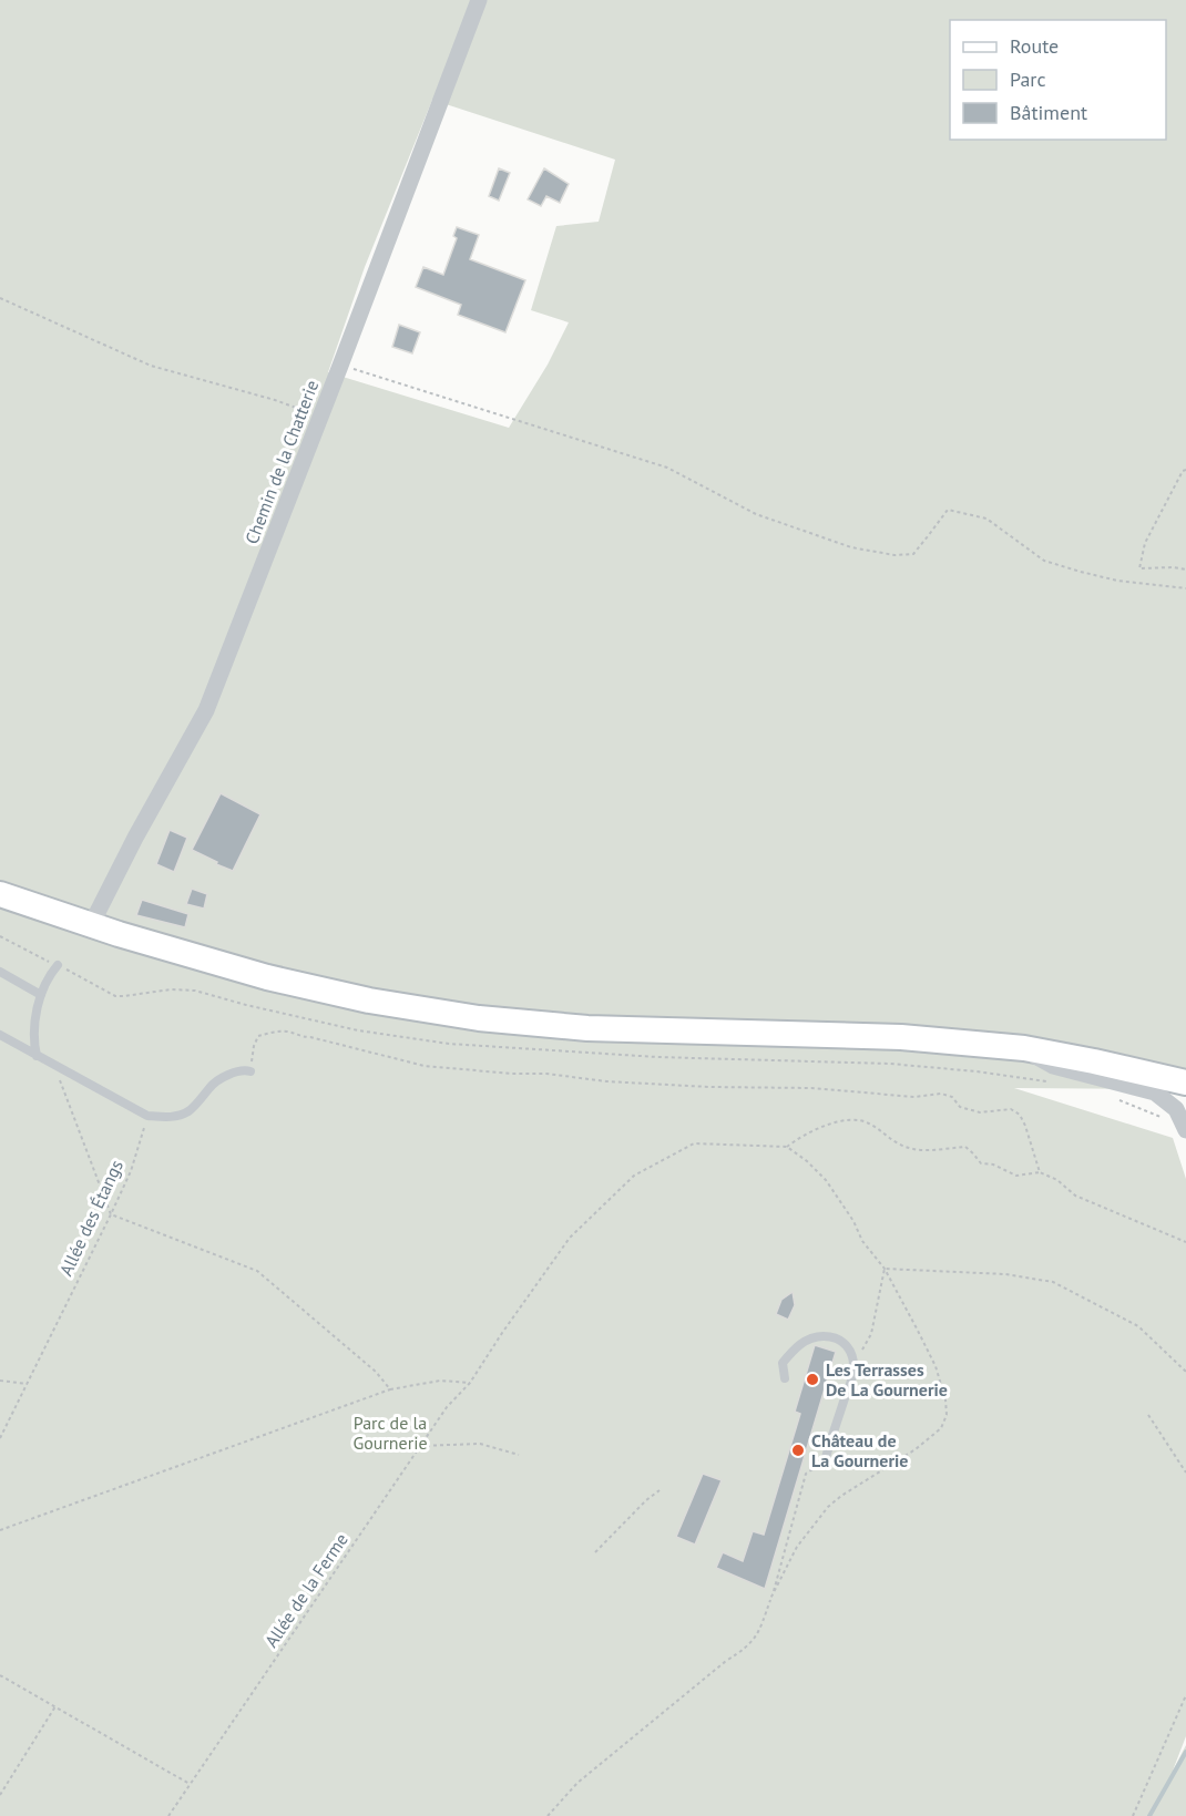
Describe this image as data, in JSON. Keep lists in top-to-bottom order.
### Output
{
  "streets": {
    "street": ["Chemin de la Chatterie"],
    "path": ["Allée des Étangs", "Allée de la Ferme"]
  },
  "parks": ["Parc de la Gournerie"],
  "places": ["Les Terrasses De La Gournerie", "Château de La Gournerie"],
  "legend": ["Route", "Parc", "Bâtiment"]
}
